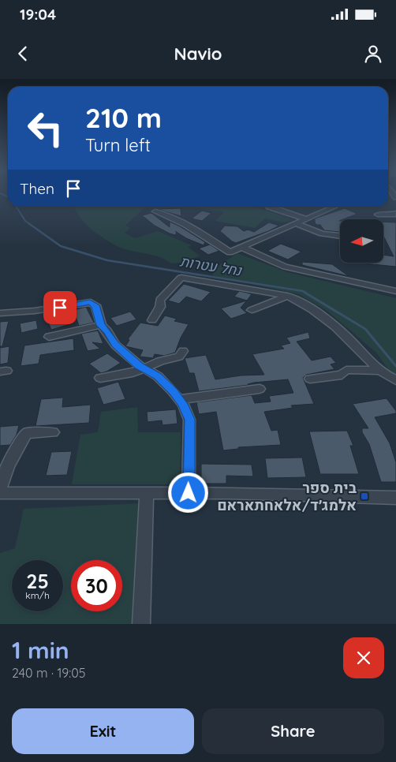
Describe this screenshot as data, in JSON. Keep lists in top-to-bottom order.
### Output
{
  "water": ["נחל עטרות"],
  "places": {
    "transit": ["בית ספר אלמג׳ד/אלאחתאראם"]
  },
  "north": "left",
  "page": {
    "status": "19:04",
    "header": "Navio",
    "turn": ["210 m", "Turn left"],
    "then": "Then",
    "speed": "25 km/h",
    "limit": "30",
    "heading": ["1 min", "240 m · 19:05"],
    "buttons": ["Exit", "Share"]
  }
}
